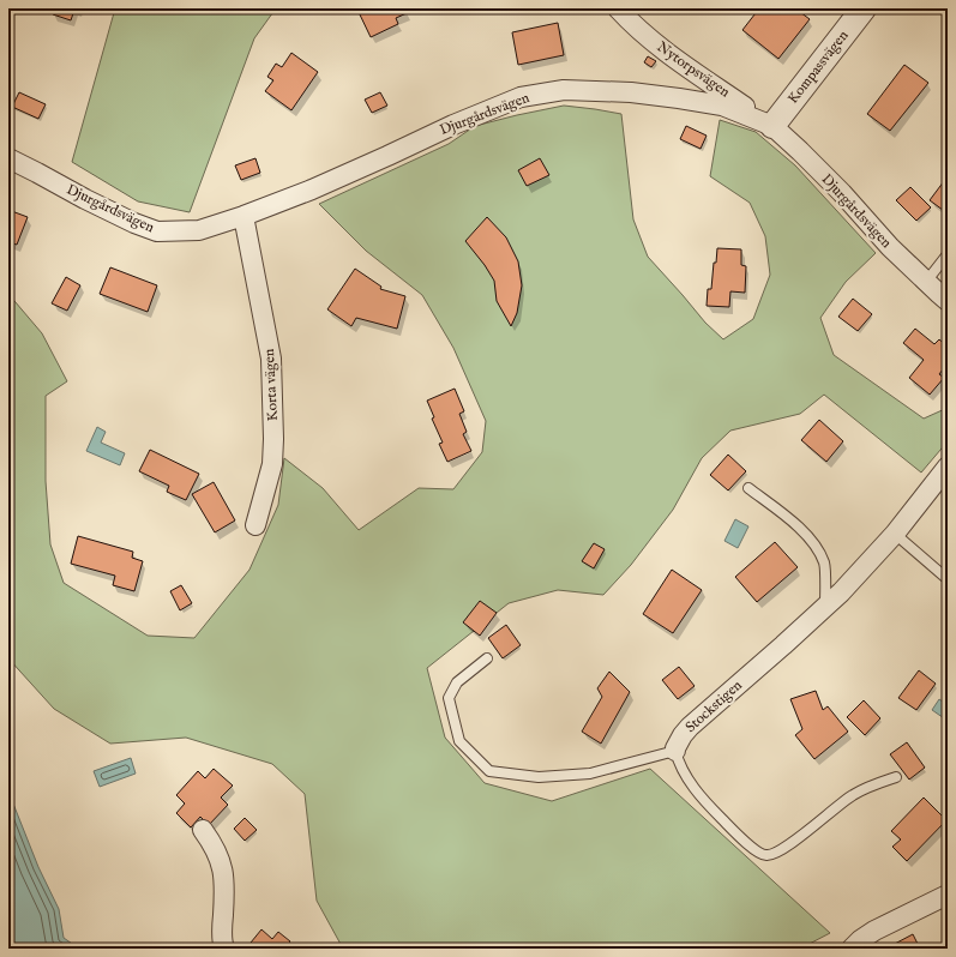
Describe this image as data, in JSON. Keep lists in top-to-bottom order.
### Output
{
  "streets": {
    "street": [
      "Kompassvägen",
      "Nytorpsvägen",
      "Djurgårdsvägen",
      "Korta vägen",
      "Stockstigen"
    ]
  },
  "crossings": [
    ["Kompassvägen", "Nytorpsvägen"],
    ["Kompassvägen", "Djurgårdsvägen"],
    ["Nytorpsvägen", "Djurgårdsvägen"],
    ["Djurgårdsvägen", "Korta vägen"]
  ]
}
